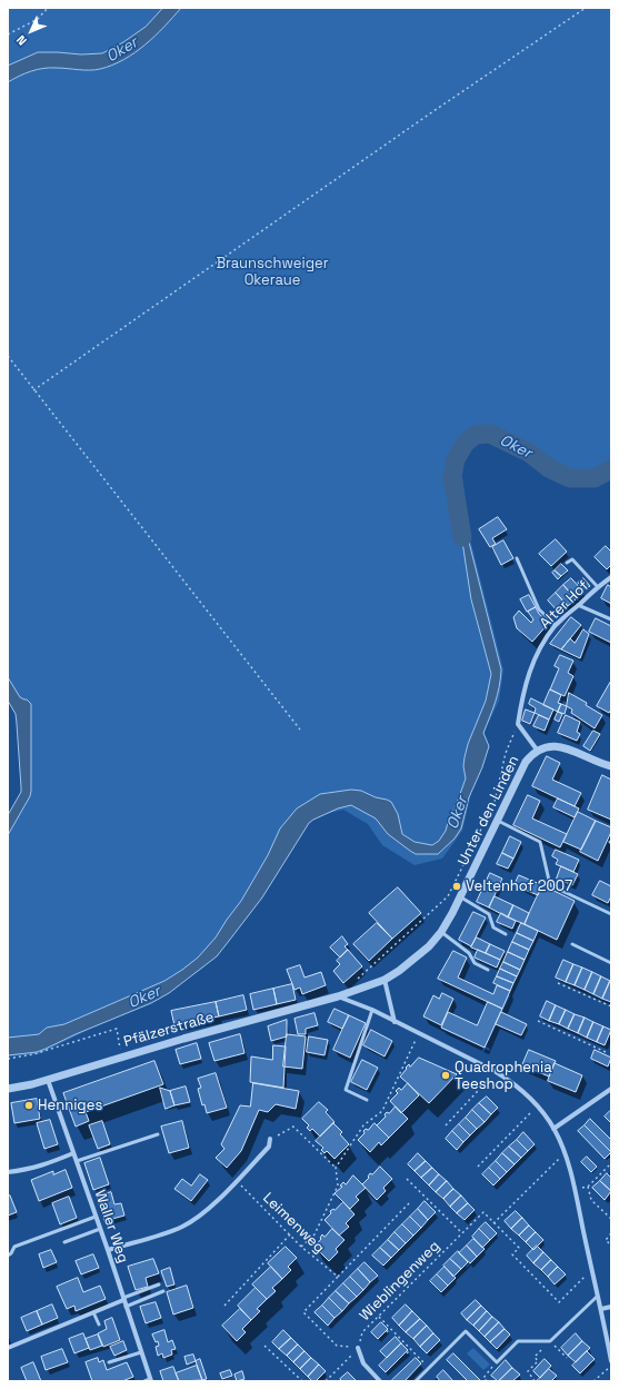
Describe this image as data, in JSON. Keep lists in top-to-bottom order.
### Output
{
  "streets": {
    "street": [
      "Alter Hof",
      "Unter den Linden",
      "Pfälzerstraße",
      "Waller Weg"
    ],
    "path": ["Leimenweg", "Wieblingenweg"]
  },
  "crossings": [
    ["Unter den Linden", "Pfälzerstraße"],
    ["Pfälzerstraße", "Waller Weg"]
  ],
  "water": ["Oker"],
  "parks": ["Braunschweiger Okeraue"],
  "places": ["Veltenhof 2007", "Quadrophenia Teeshop", "Henniges"],
  "north": "bottom left"
}
